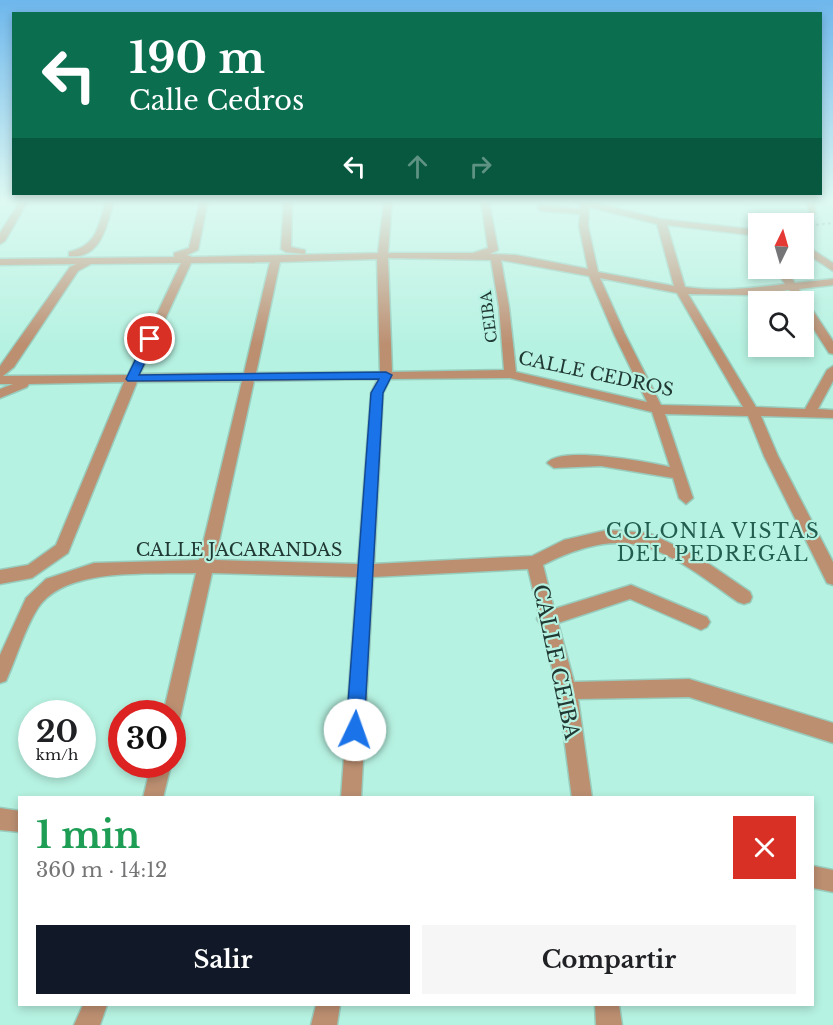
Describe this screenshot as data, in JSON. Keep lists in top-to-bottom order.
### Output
{
  "streets": {
    "street": [
      "CEIBA",
      "CALLE CEDROS",
      "CALLE JACARANDAS",
      "CALLE CEIBA"
    ]
  },
  "crossings": [
    ["CEIBA", "CALLE CEDROS"],
    ["CALLE JACARANDAS", "CALLE CEIBA"]
  ],
  "districts": ["COLONIA VISTAS DEL PEDREGAL"],
  "north": "top",
  "page": {
    "turn": ["190 m", "Calle Cedros"],
    "speed": "20 km/h",
    "limit": "30",
    "heading": ["1 min", "360 m · 14:12"],
    "buttons": ["Salir", "Compartir"]
  }
}
